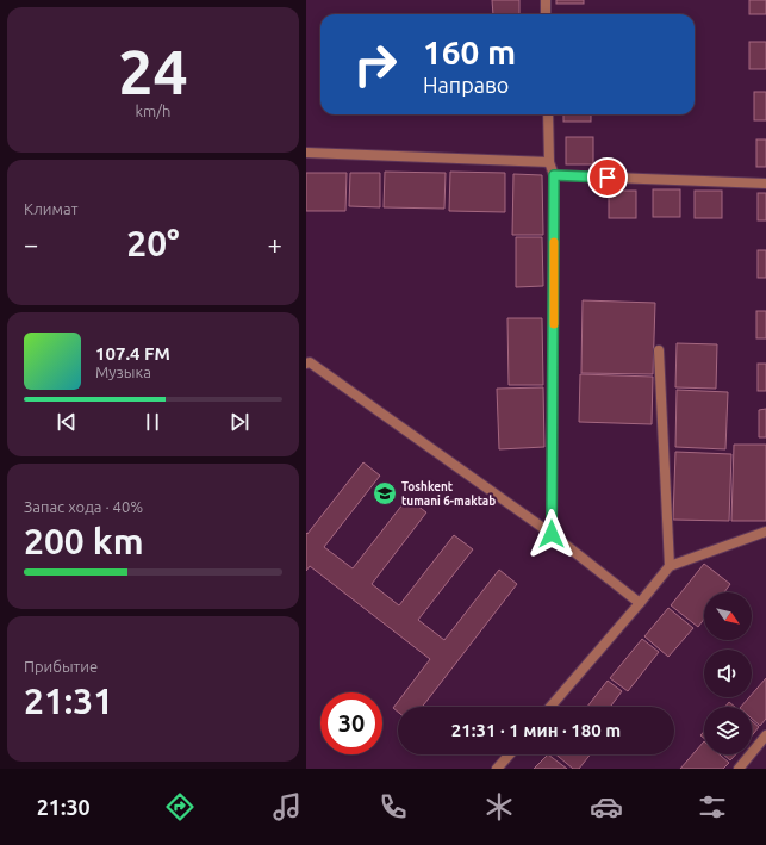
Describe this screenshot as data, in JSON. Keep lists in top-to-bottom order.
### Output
{
  "places": {
    "school or university": ["Toshkent tumani 6-maktab"]
  },
  "north": "bottom right",
  "page": {
    "tile": [
      ["24", "km/h"],
      "Климат",
      ["Запас хода · 40%", "200 km"],
      ["Прибытие", "21:31"]
    ],
    "turn": ["160 m", "Направо"],
    "heat": ["−", "20°", "+"],
    "song": ["107.4 FM", "Музыка"],
    "limit": "30",
    "trip": "21:31 · 1 мин · 180 m",
    "tabs": "21:30"
  }
}
